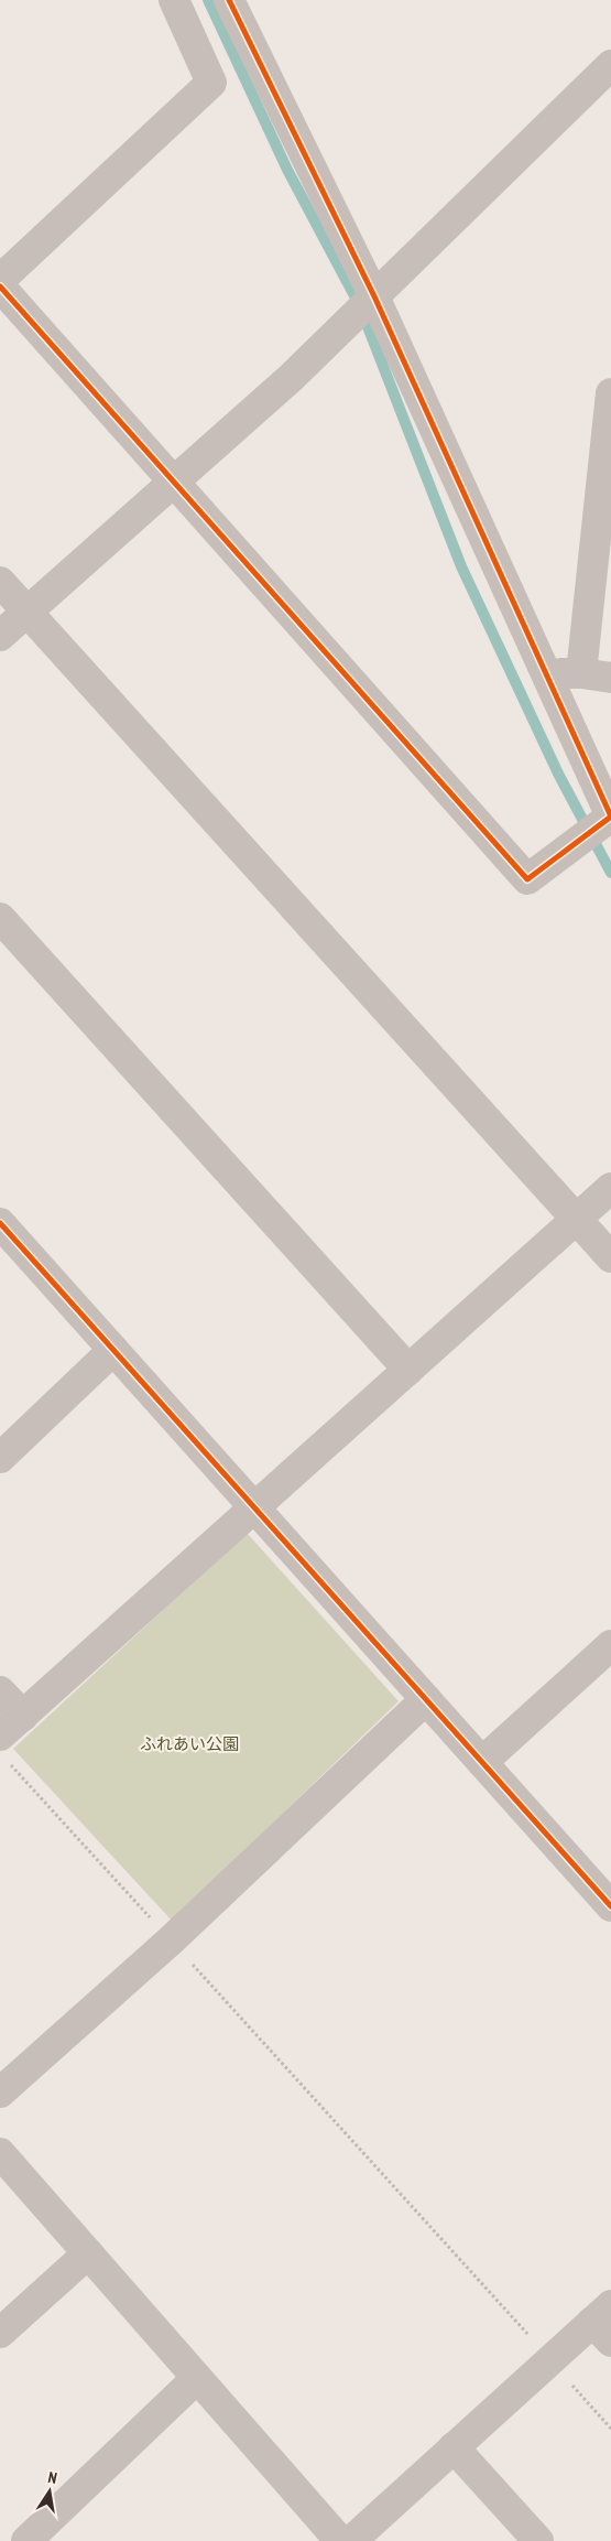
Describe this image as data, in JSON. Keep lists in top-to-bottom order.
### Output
{
  "parks": ["ふれあい公園"],
  "north": "top"
}
